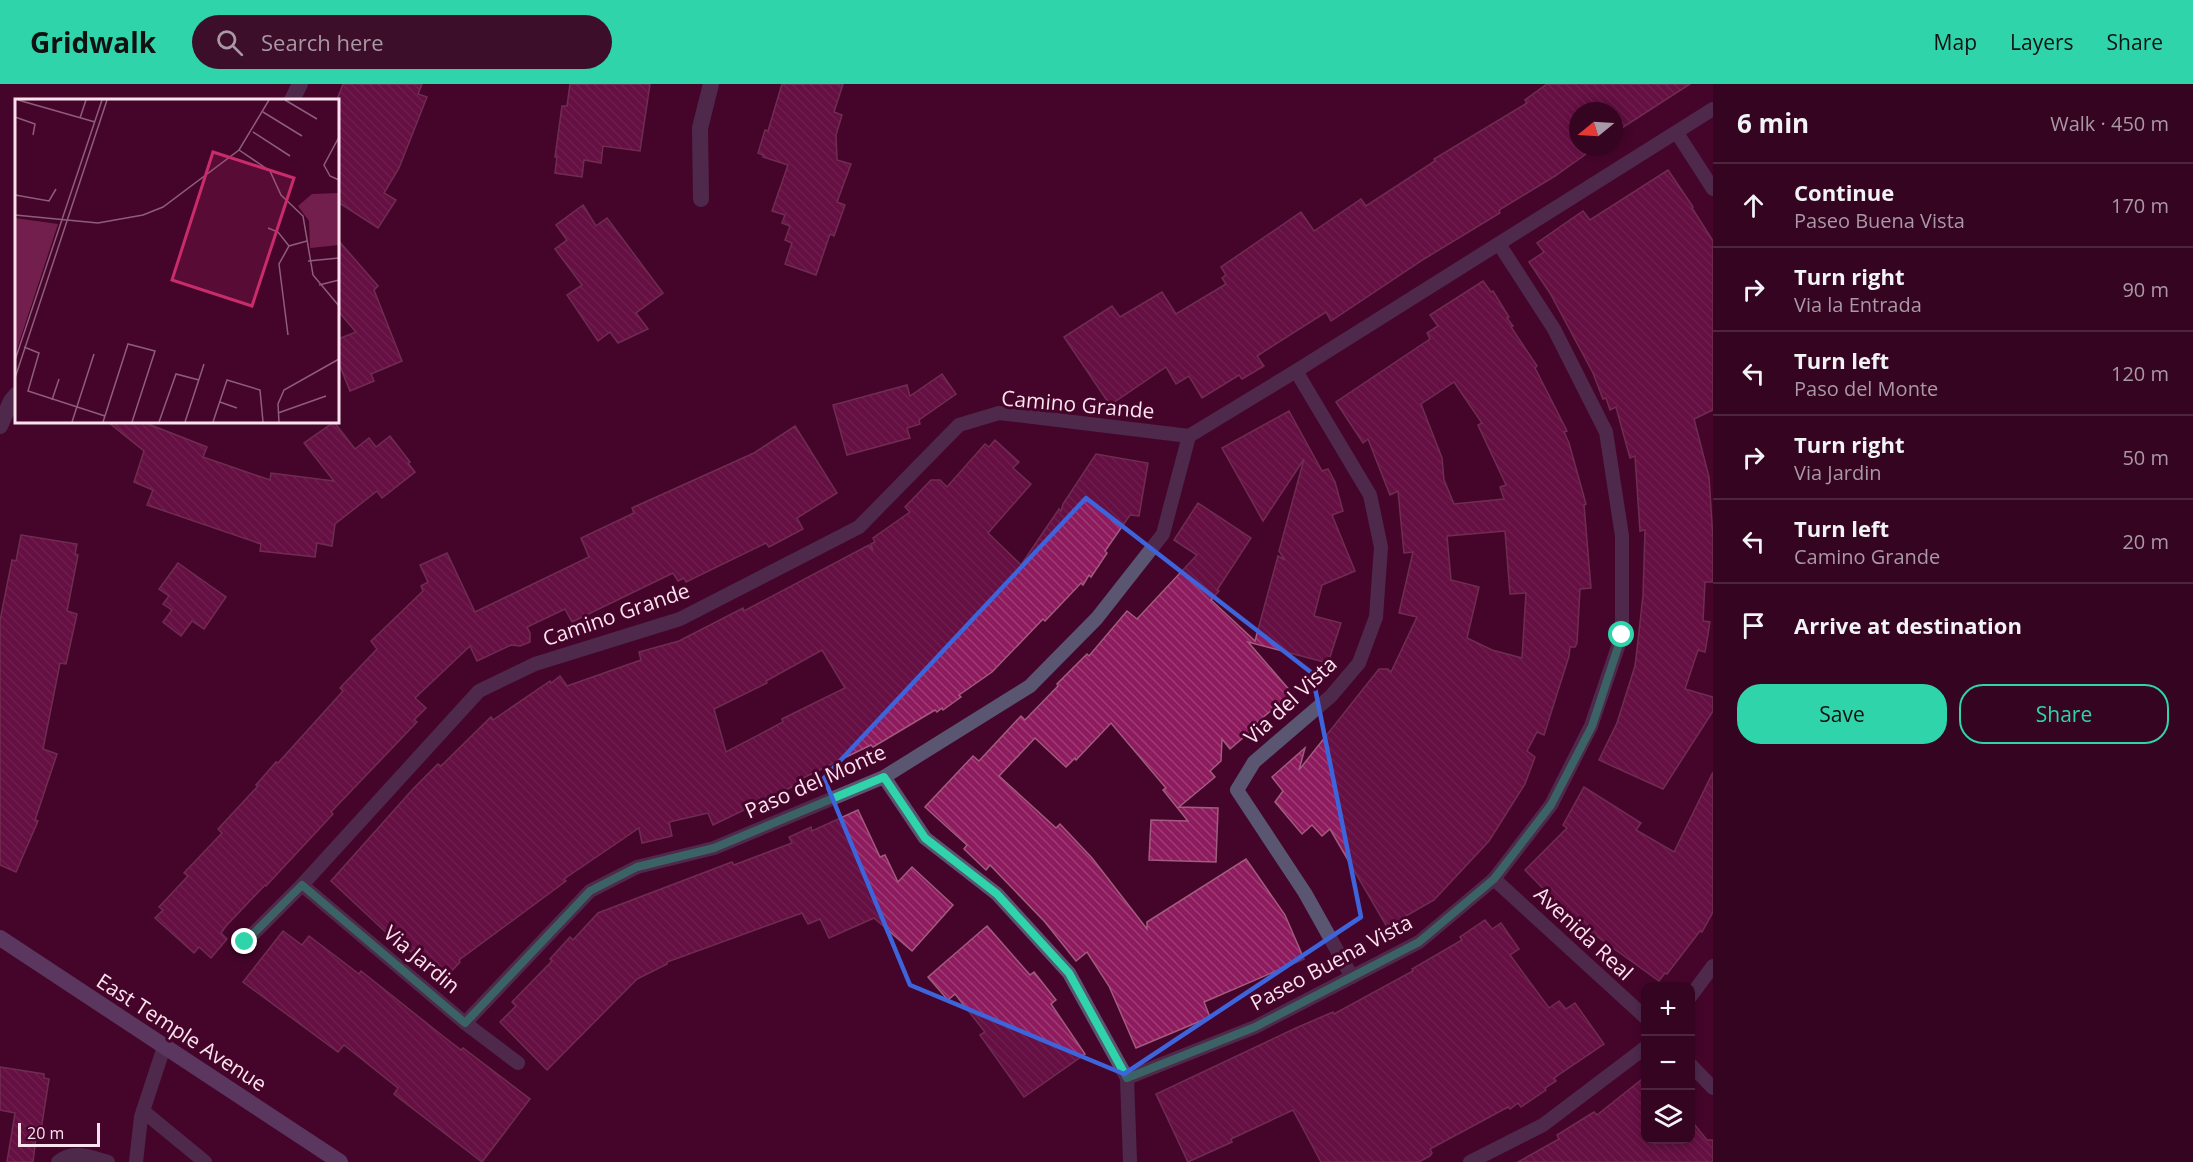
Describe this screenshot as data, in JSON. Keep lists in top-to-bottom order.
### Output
{
  "streets": {
    "main road": ["East Temple Avenue"],
    "lane": [
      "Camino Grande",
      "Via del Vista",
      "Paso del Monte",
      "Avenida Real",
      "Via Jardin",
      "Paseo Buena Vista"
    ]
  },
  "crossings": [
    ["Camino Grande", "Paso del Monte"],
    ["Camino Grande", "Via Jardin"],
    ["Via del Vista", "Paseo Buena Vista"],
    ["Paso del Monte", "Via Jardin"],
    ["Avenida Real", "Paseo Buena Vista"]
  ],
  "scale_bar": "20 m",
  "north": "left",
  "page": {
    "header": "Gridwalk",
    "search": "Search here",
    "nav": ["Map", "Layers", "Share"],
    "heading": ["6 min", "Walk · 450 m"],
    "list": [
      ["Continue", "Paseo Buena Vista", "170 m"],
      ["Turn right", "Via la Entrada", "90 m"],
      ["Turn left", "Paso del Monte", "120 m"],
      ["Turn right", "Via Jardin", "50 m"],
      ["Turn left", "Camino Grande", "20 m"],
      "Arrive at destination"
    ],
    "buttons": ["Save", "Share"],
    "map_buttons": ["+", "−"],
    "scale": "20 m"
  }
}
